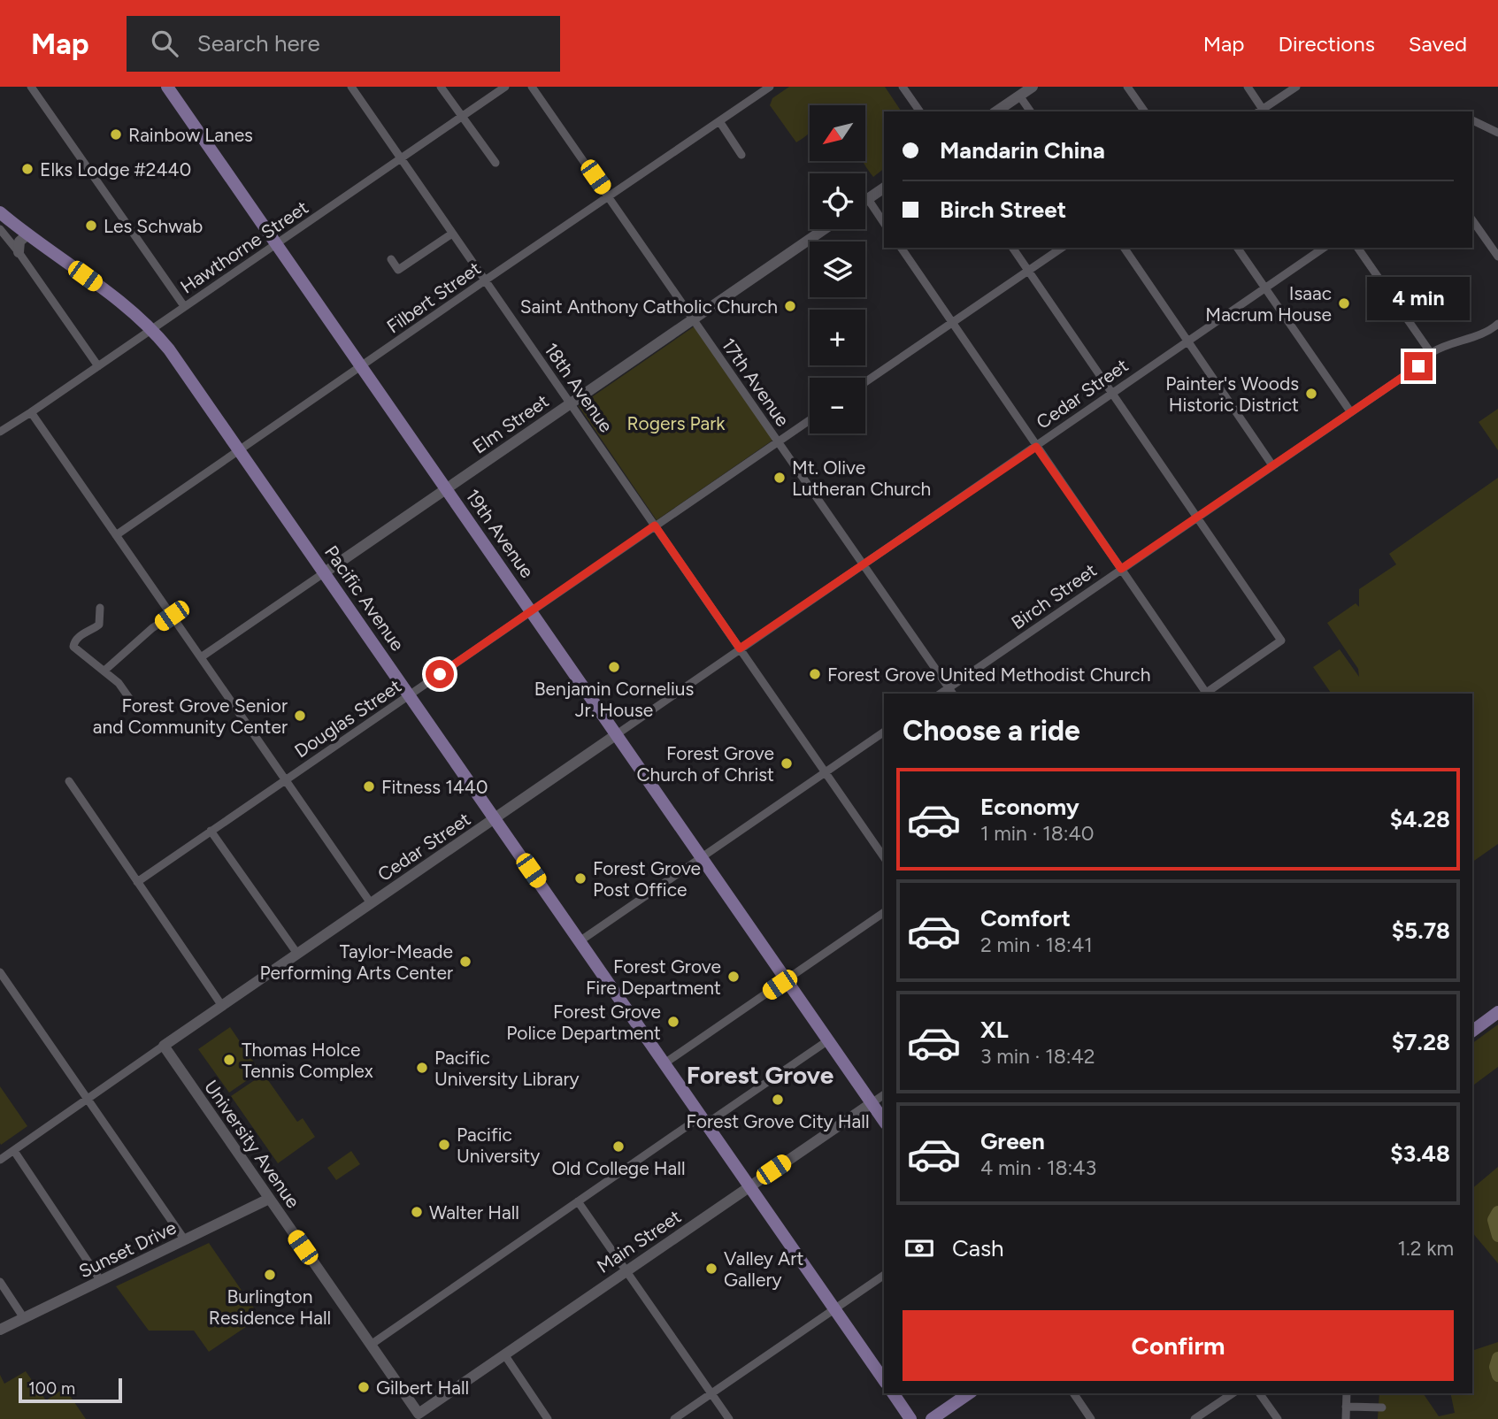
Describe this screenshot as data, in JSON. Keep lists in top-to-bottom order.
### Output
{
  "streets": {
    "main road": ["19th Avenue", "Pacific Avenue"],
    "street": [
      "Hawthorne Street",
      "Filbert Street",
      "17th Avenue",
      "18th Avenue",
      "Cedar Street",
      "Elm Street",
      "Birch Street",
      "Douglas Street",
      "University Avenue",
      "Main Street",
      "Sunset Drive"
    ]
  },
  "crossings": [
    ["Hawthorne Street", "18th Avenue"],
    ["Hawthorne Street", "19th Avenue"],
    ["Hawthorne Street", "Pacific Avenue"],
    ["Filbert Street", "17th Avenue"],
    ["Filbert Street", "18th Avenue"],
    ["Filbert Street", "19th Avenue"],
    ["Filbert Street", "Pacific Avenue"],
    ["17th Avenue", "Cedar Street"],
    ["17th Avenue", "Elm Street"],
    ["17th Avenue", "Birch Street"],
    ["17th Avenue", "Douglas Street"],
    ["18th Avenue", "Cedar Street"],
    ["18th Avenue", "Elm Street"],
    ["18th Avenue", "Douglas Street"],
    ["Cedar Street", "19th Avenue"],
    ["Cedar Street", "Pacific Avenue"],
    ["Cedar Street", "University Avenue"],
    ["Elm Street", "19th Avenue"],
    ["Elm Street", "Pacific Avenue"],
    ["19th Avenue", "Douglas Street"],
    ["19th Avenue", "Main Street"],
    ["Pacific Avenue", "Douglas Street"],
    ["Pacific Avenue", "Main Street"],
    ["University Avenue", "Main Street"],
    ["University Avenue", "Sunset Drive"]
  ],
  "districts": ["Forest Grove"],
  "parks": ["Rogers Park"],
  "places": [
    "Rainbow Lanes",
    "Elks Lodge #2440",
    "Les Schwab",
    "Isaac Macrum House",
    "Saint Anthony Catholic Church",
    "Painter's Woods Historic District",
    "Mt. Olive Lutheran Church",
    "Benjamin Cornelius Jr. House",
    "Forest Grove United Methodist Church",
    "Forest Grove Senior and Community Center",
    "Forest Grove Church of Christ",
    "Fitness 1440",
    "Forest Grove Post Office",
    "Taylor-Meade Performing Arts Center",
    "Forest Grove Fire Department",
    "Forest Grove Police Department",
    "Thomas Holce Tennis Complex",
    "Pacific University Library",
    "Forest Grove City Hall",
    "Pacific University",
    "Old College Hall",
    "Walter Hall",
    "Valley Art Gallery",
    "Burlington Residence Hall",
    "Gilbert Hall"
  ],
  "scale_bar": "100 m",
  "north": "bottom left",
  "page": {
    "header": "Map",
    "search": "Search here",
    "nav": ["Map", "Directions", "Saved"],
    "map_buttons": ["+", "−"],
    "banner": ["Mandarin China", "Birch Street"],
    "bubble": "4 min",
    "heading": "Choose a ride",
    "list": [
      {
        "name": "Economy",
        "note": "1 min · 18:40",
        "value": "$4.28"
      },
      {
        "name": "Comfort",
        "note": "2 min · 18:41",
        "value": "$5.78"
      },
      {
        "name": "XL",
        "note": "3 min · 18:42",
        "value": "$7.28"
      },
      {
        "name": "Green",
        "note": "4 min · 18:43",
        "value": "$3.48"
      }
    ],
    "pay": ["Cash", "1.2 km"],
    "buttons": "Confirm",
    "scale": "100 m"
  }
}
